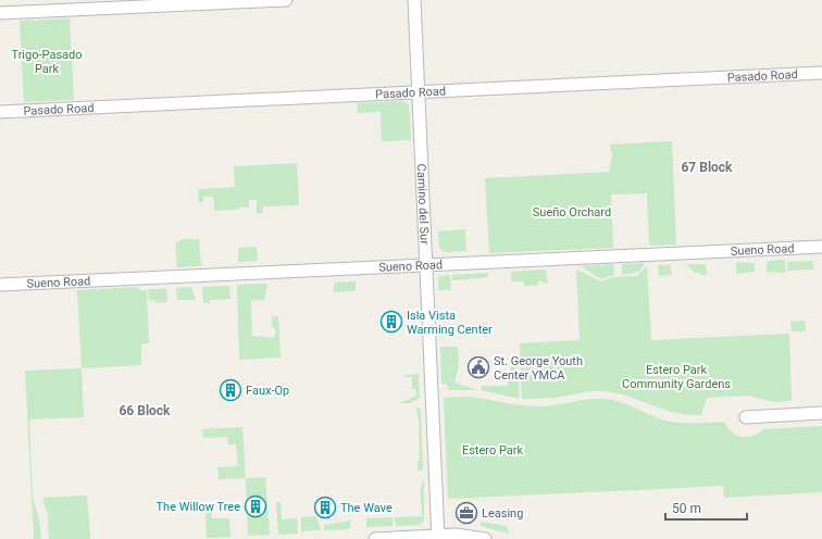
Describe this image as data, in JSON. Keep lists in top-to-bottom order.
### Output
{
  "streets": {
    "street": ["Pasado Road", "Camino del Sur", "Sueno Road"]
  },
  "crossings": [
    ["Pasado Road", "Camino del Sur"],
    ["Camino del Sur", "Sueno Road"]
  ],
  "districts": ["67 Block", "66 Block"],
  "parks": [
    "Trigo-Pasado Park",
    "Sueño Orchard",
    "Estero Park Community Gardens",
    "Estero Park"
  ],
  "places": {
    "building": [
      "Isla Vista Warming Center",
      "Faux-Op",
      "The Willow Tree",
      "The Wave"
    ],
    "public building": ["St. George Youth Center YMCA"],
    "office": ["Leasing"]
  },
  "scale_bar": "50 m"
}
